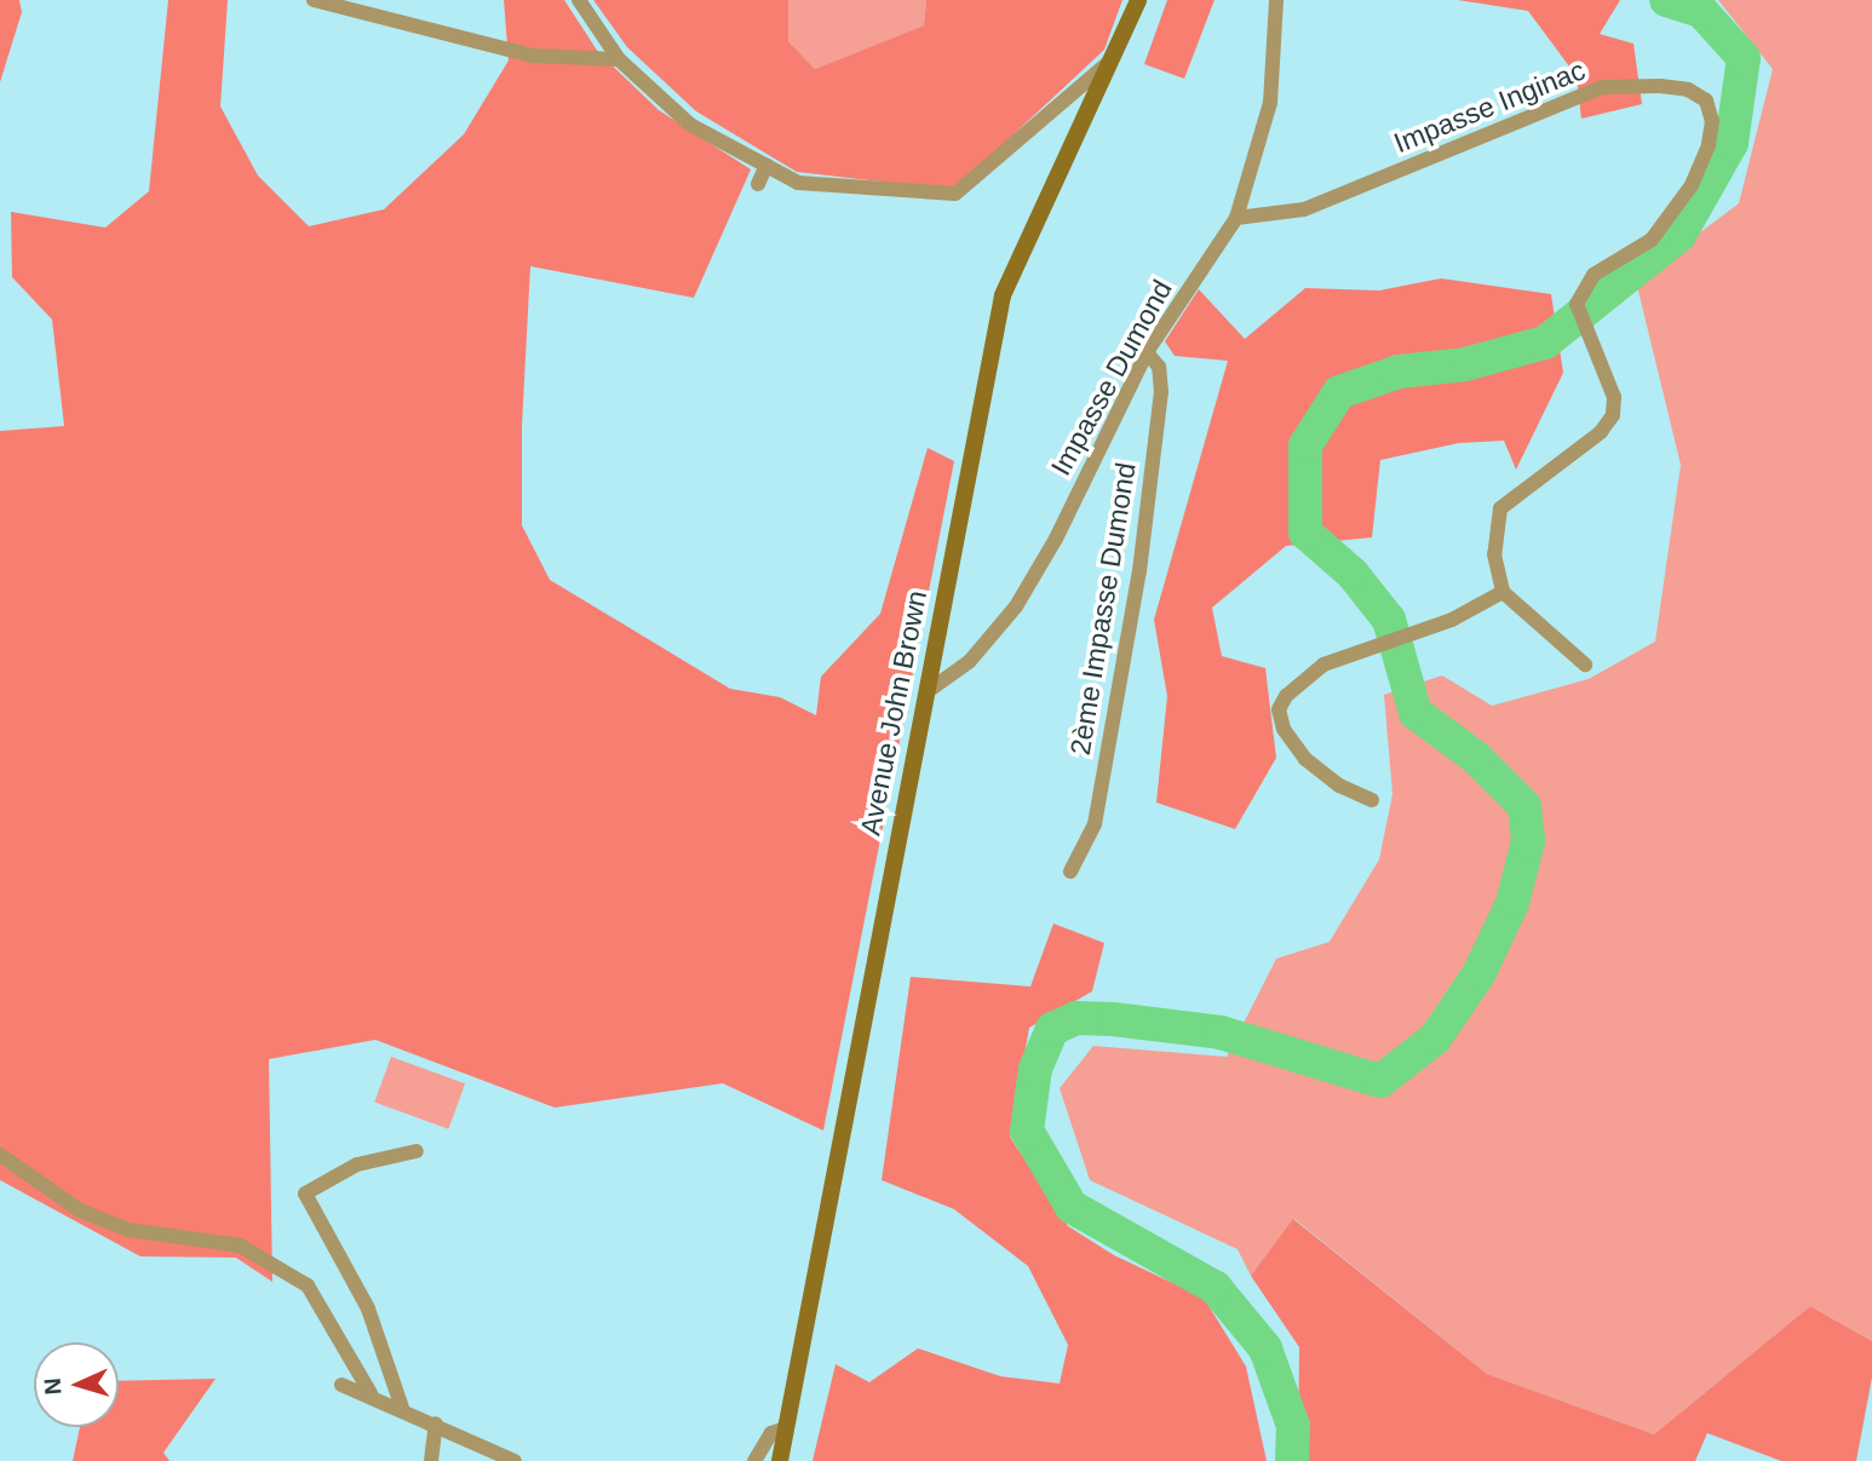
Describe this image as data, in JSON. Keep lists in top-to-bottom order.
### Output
{
  "streets": {
    "main road": ["Avenue John Brown"],
    "street": ["Impasse Inginac", "Impasse Dumond", "2ème Impasse Dumond"]
  },
  "crossings": [
    ["Impasse Inginac", "Impasse Dumond"],
    ["Impasse Dumond", "2ème Impasse Dumond"],
    ["Impasse Dumond", "Avenue John Brown"]
  ],
  "north": "left"
}
